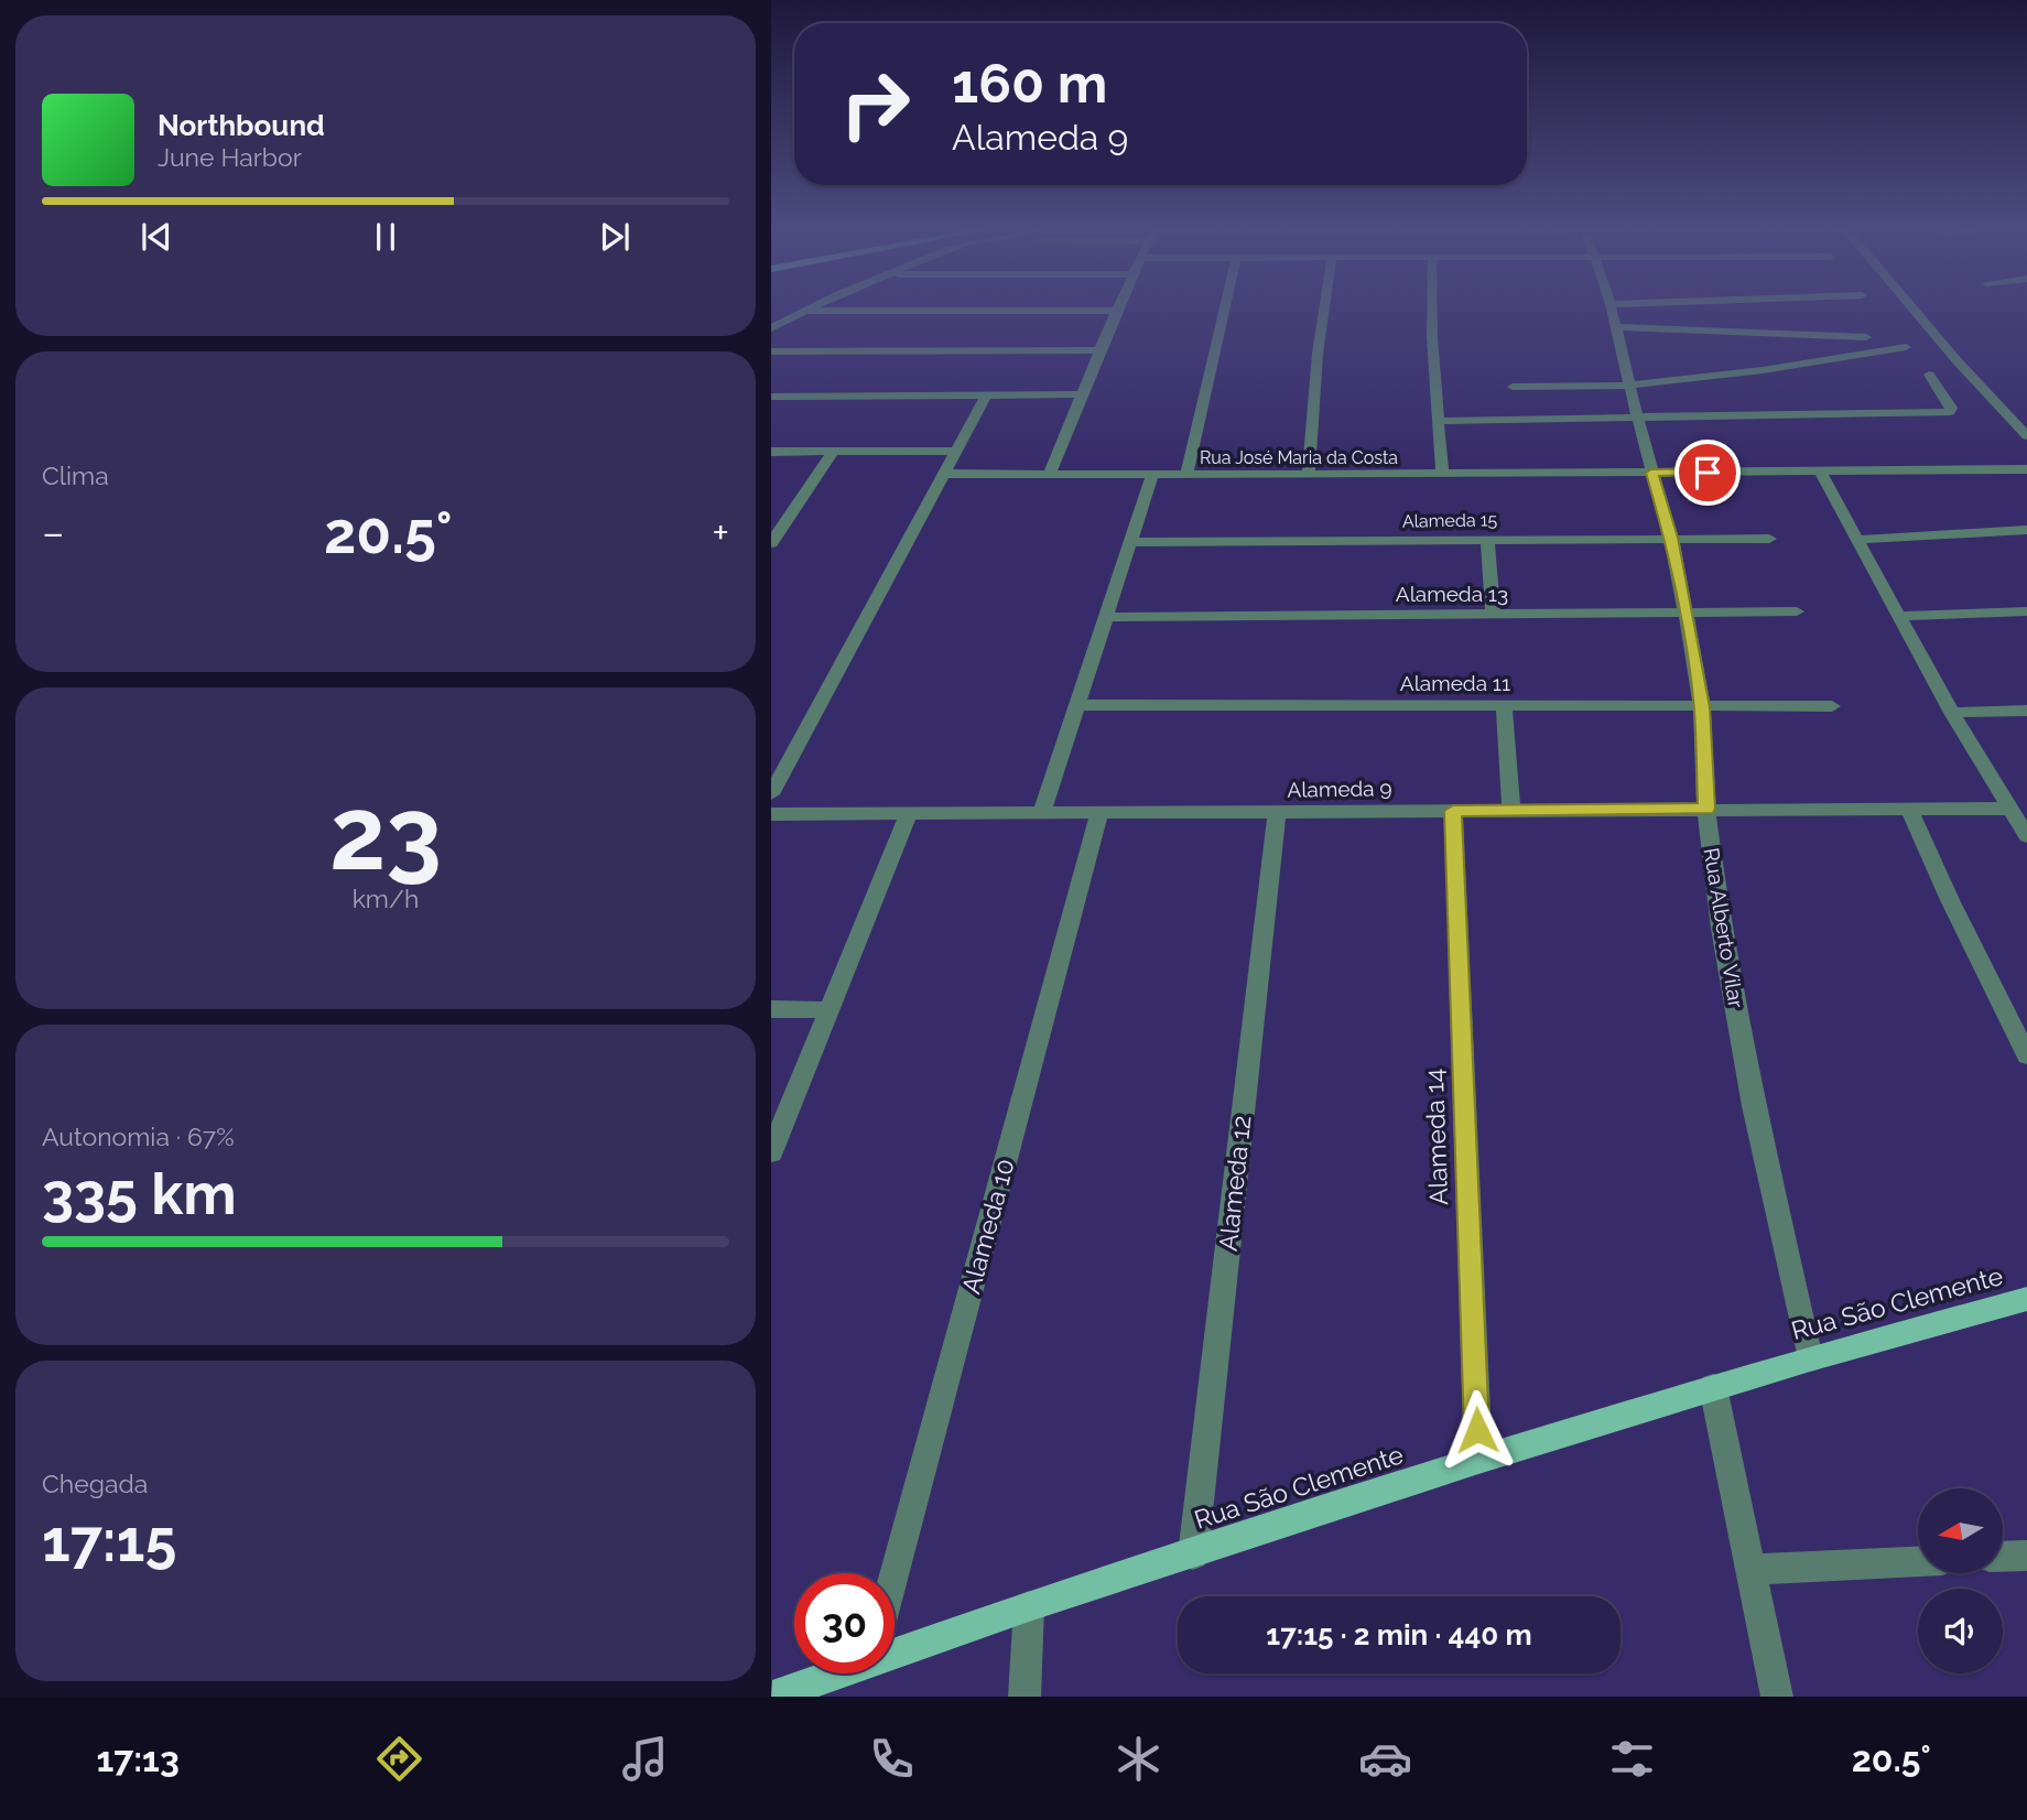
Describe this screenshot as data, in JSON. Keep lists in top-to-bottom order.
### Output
{
  "streets": {
    "main road": ["Rua São Clemente"],
    "street": [
      "Rua José Maria da Costa",
      "Alameda 15",
      "Alameda 13",
      "Alameda 11",
      "Alameda 9",
      "Rua Alberto Vilar",
      "Alameda 14",
      "Alameda 12",
      "Alameda 10"
    ]
  },
  "crossings": [
    ["Rua José Maria da Costa", "Rua Alberto Vilar"],
    ["Alameda 15", "Rua Alberto Vilar"],
    ["Alameda 13", "Rua Alberto Vilar"],
    ["Alameda 11", "Rua Alberto Vilar"],
    ["Alameda 9", "Rua Alberto Vilar"],
    ["Alameda 9", "Alameda 14"],
    ["Alameda 9", "Alameda 12"],
    ["Alameda 9", "Alameda 10"],
    ["Rua Alberto Vilar", "Rua São Clemente"],
    ["Alameda 14", "Rua São Clemente"],
    ["Alameda 12", "Rua São Clemente"]
  ],
  "north": "left",
  "page": {
    "turn": ["160 m", "Alameda 9"],
    "song": ["Northbound", "June Harbor"],
    "tile": [
      "Clima",
      ["23", "km/h"],
      ["Autonomia · 67%", "335 km"],
      ["Chegada", "17:15"]
    ],
    "heat": ["−", "20.5°", "+"],
    "limit": "30",
    "trip": "17:15 · 2 min · 440 m",
    "tabs": ["17:13", "20.5°"]
  }
}
